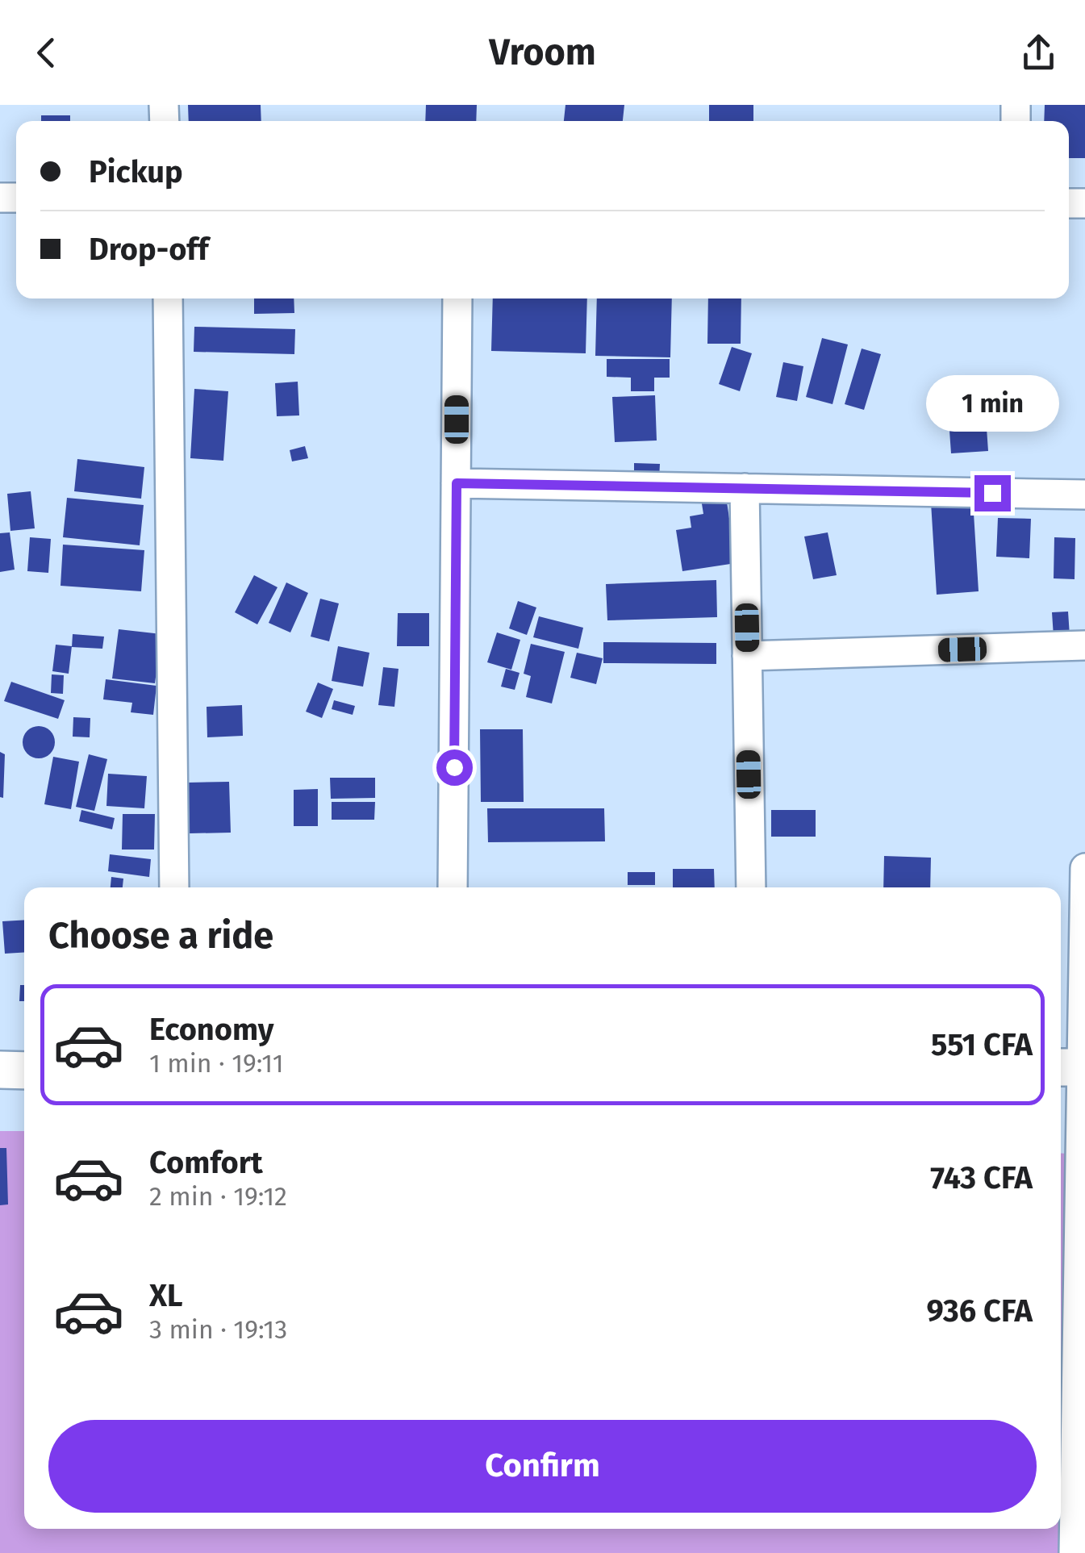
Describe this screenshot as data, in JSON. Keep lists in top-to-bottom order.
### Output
{
  "page": {
    "header": "Vroom",
    "banner": ["Pickup", "Drop-off"],
    "bubble": "1 min",
    "heading": "Choose a ride",
    "list": [
      {
        "name": "Economy",
        "note": "1 min · 19:11",
        "value": "551 CFA"
      },
      {
        "name": "Comfort",
        "note": "2 min · 19:12",
        "value": "743 CFA"
      },
      {
        "name": "XL",
        "note": "3 min · 19:13",
        "value": "936 CFA"
      }
    ],
    "buttons": "Confirm"
  }
}
